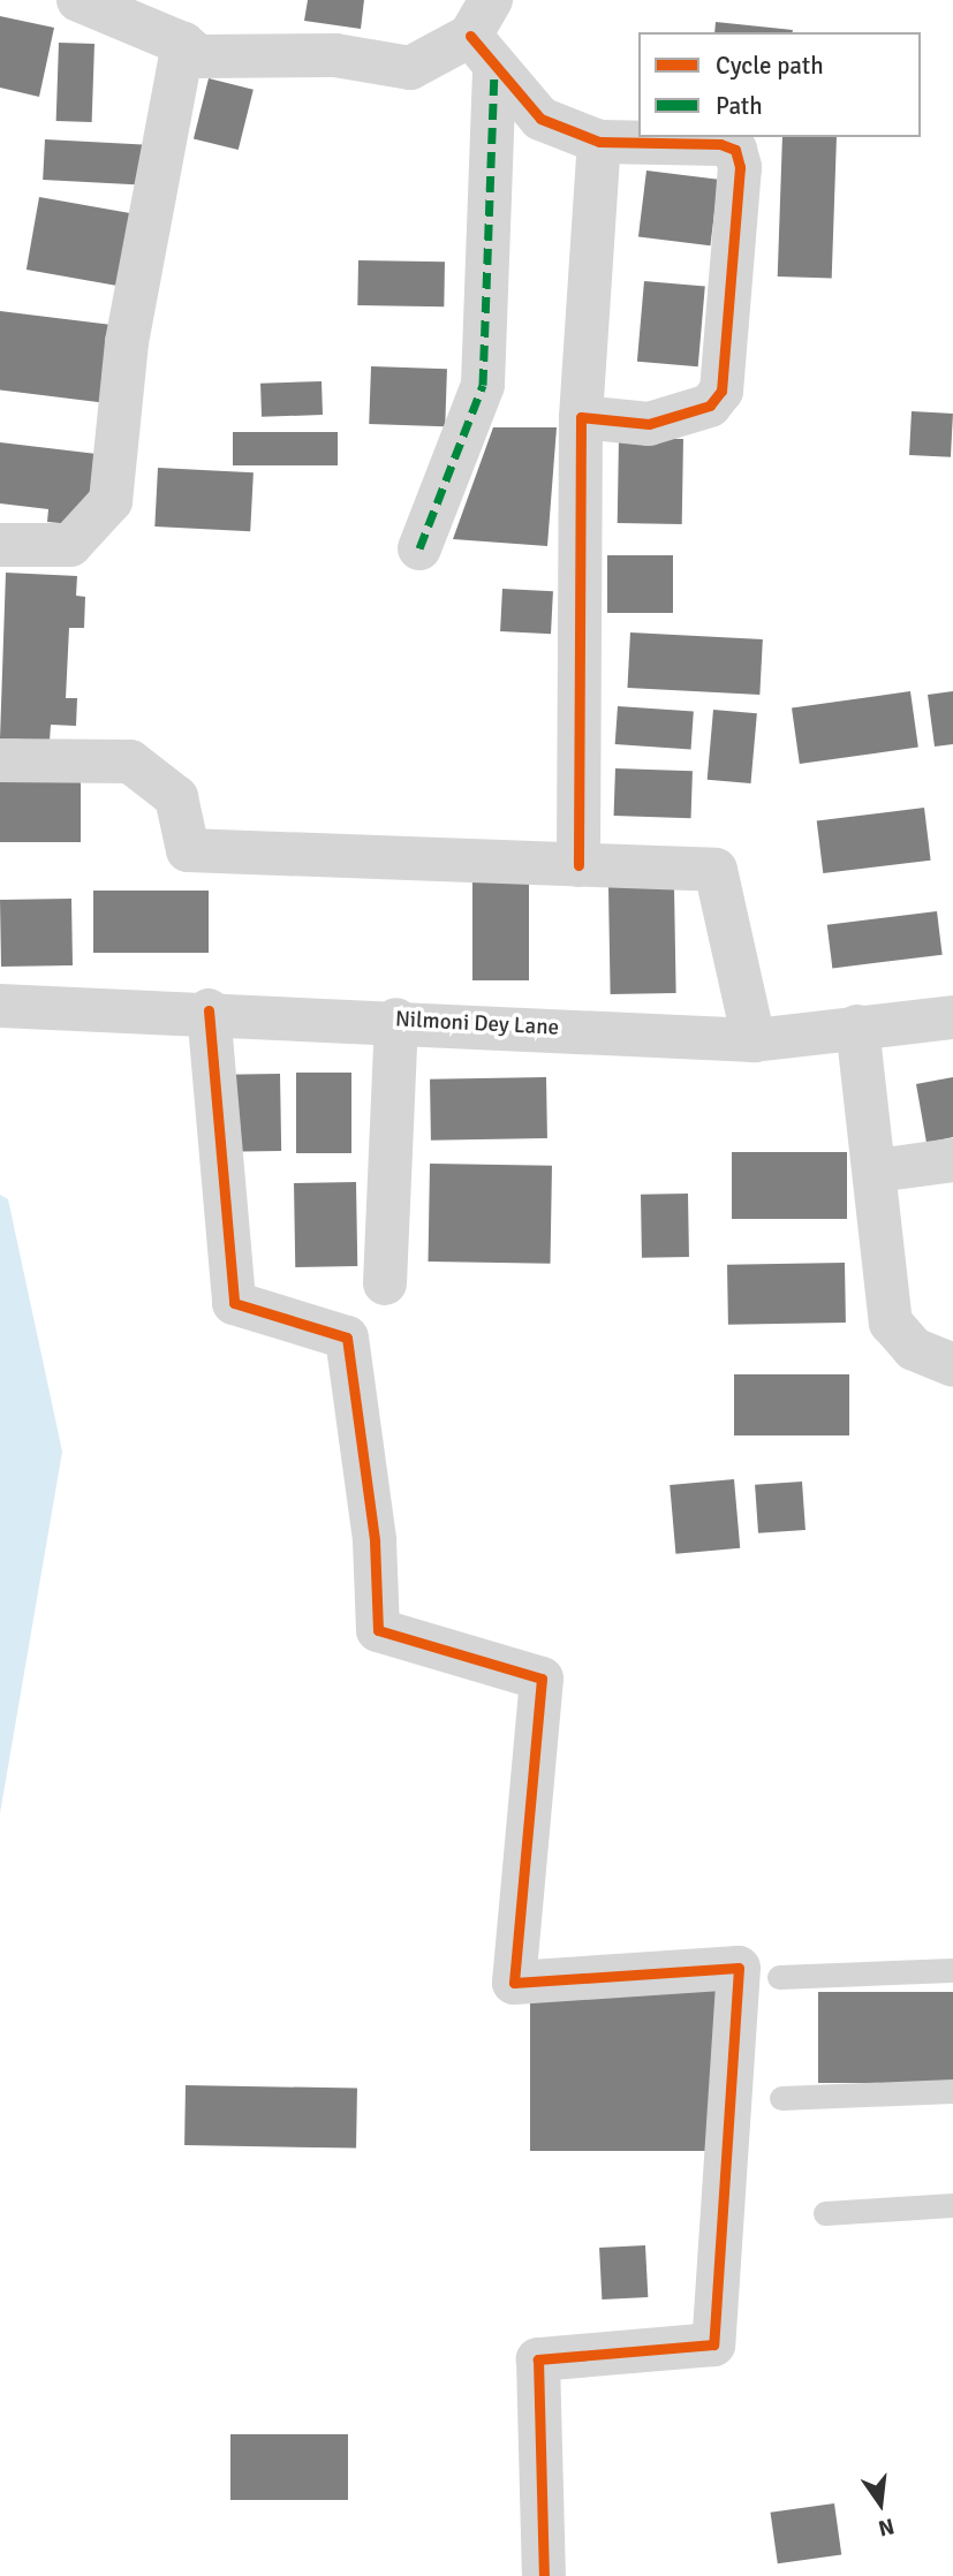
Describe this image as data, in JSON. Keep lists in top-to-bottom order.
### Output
{
  "streets": {
    "street": ["Nilmoni Dey Lane"]
  },
  "legend": ["Cycle path", "Path"],
  "north": "bottom"
}
